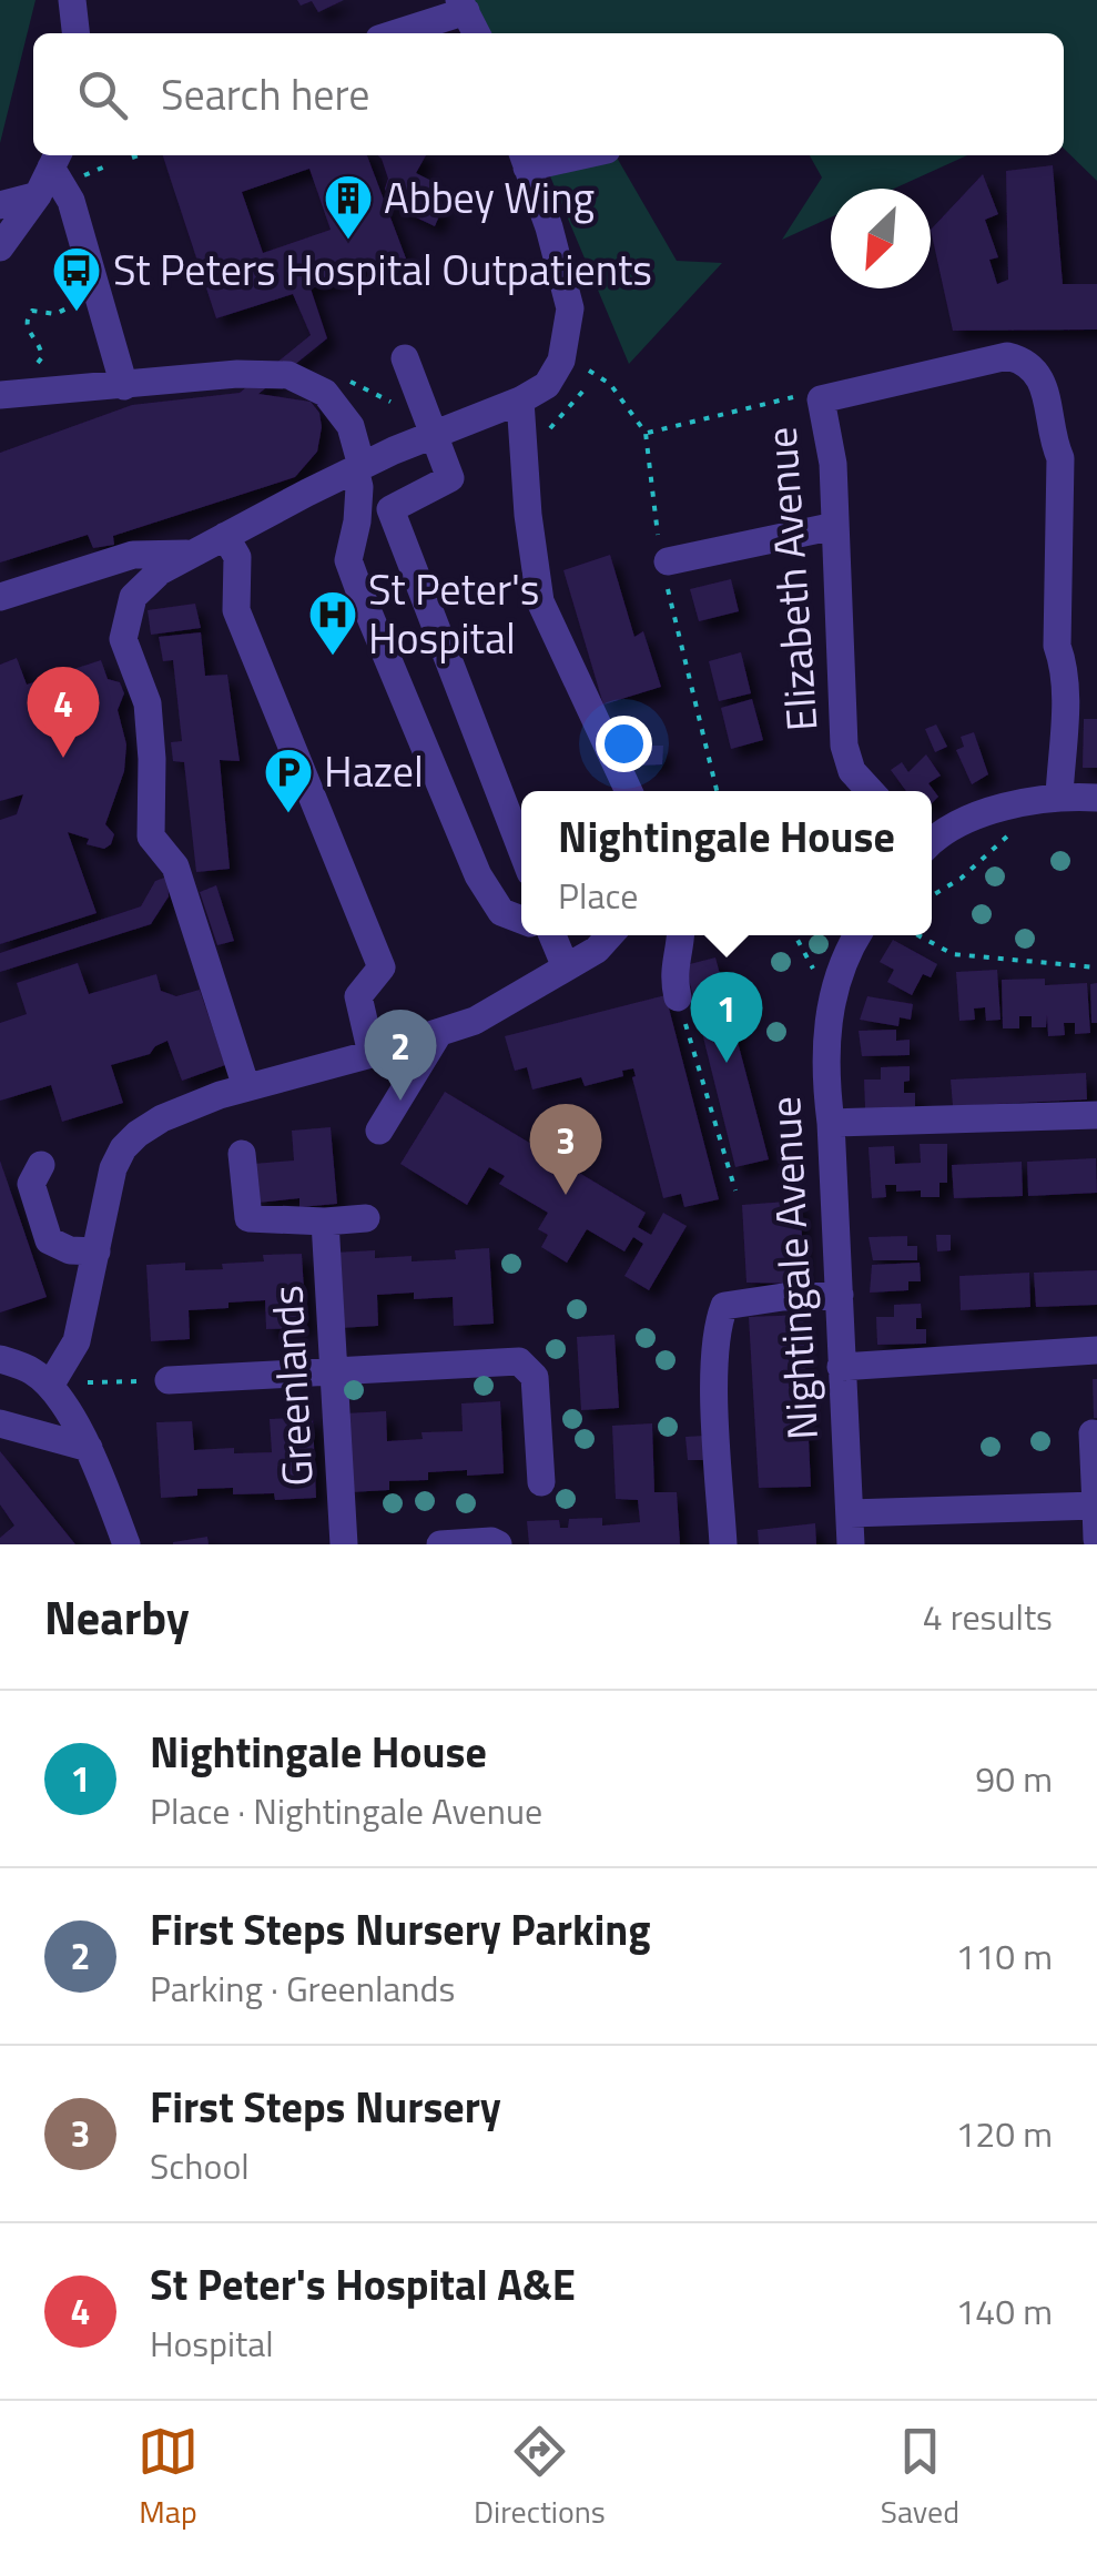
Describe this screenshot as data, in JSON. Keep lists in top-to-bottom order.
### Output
{
  "streets": {
    "street": ["Elizabeth Avenue", "Nightingale Avenue", "Greenlands"]
  },
  "places": {
    "building": ["Abbey Wing"],
    "bus stop": ["St Peters Hospital Outpatients"],
    "hospital": ["St Peter's Hospital"],
    "parking": ["Hazel"]
  },
  "north": "bottom left",
  "page": {
    "search": "Search here",
    "pins": [
      "4",
      "1",
      "2",
      "3"
    ],
    "popup": ["Nightingale House", "Place"],
    "heading": ["Nearby", "4 results"],
    "list": [
      {
        "mark": "1",
        "name": "Nightingale House",
        "note": "Place · Nightingale Avenue",
        "value": "90 m"
      },
      {
        "mark": "2",
        "name": "First Steps Nursery Parking",
        "note": "Parking · Greenlands",
        "value": "110 m"
      },
      {
        "mark": "3",
        "name": "First Steps Nursery",
        "note": "School",
        "value": "120 m"
      },
      {
        "mark": "4",
        "name": "St Peter's Hospital A&E",
        "note": "Hospital",
        "value": "140 m"
      }
    ],
    "nav": ["Map", "Directions", "Saved"]
  }
}
